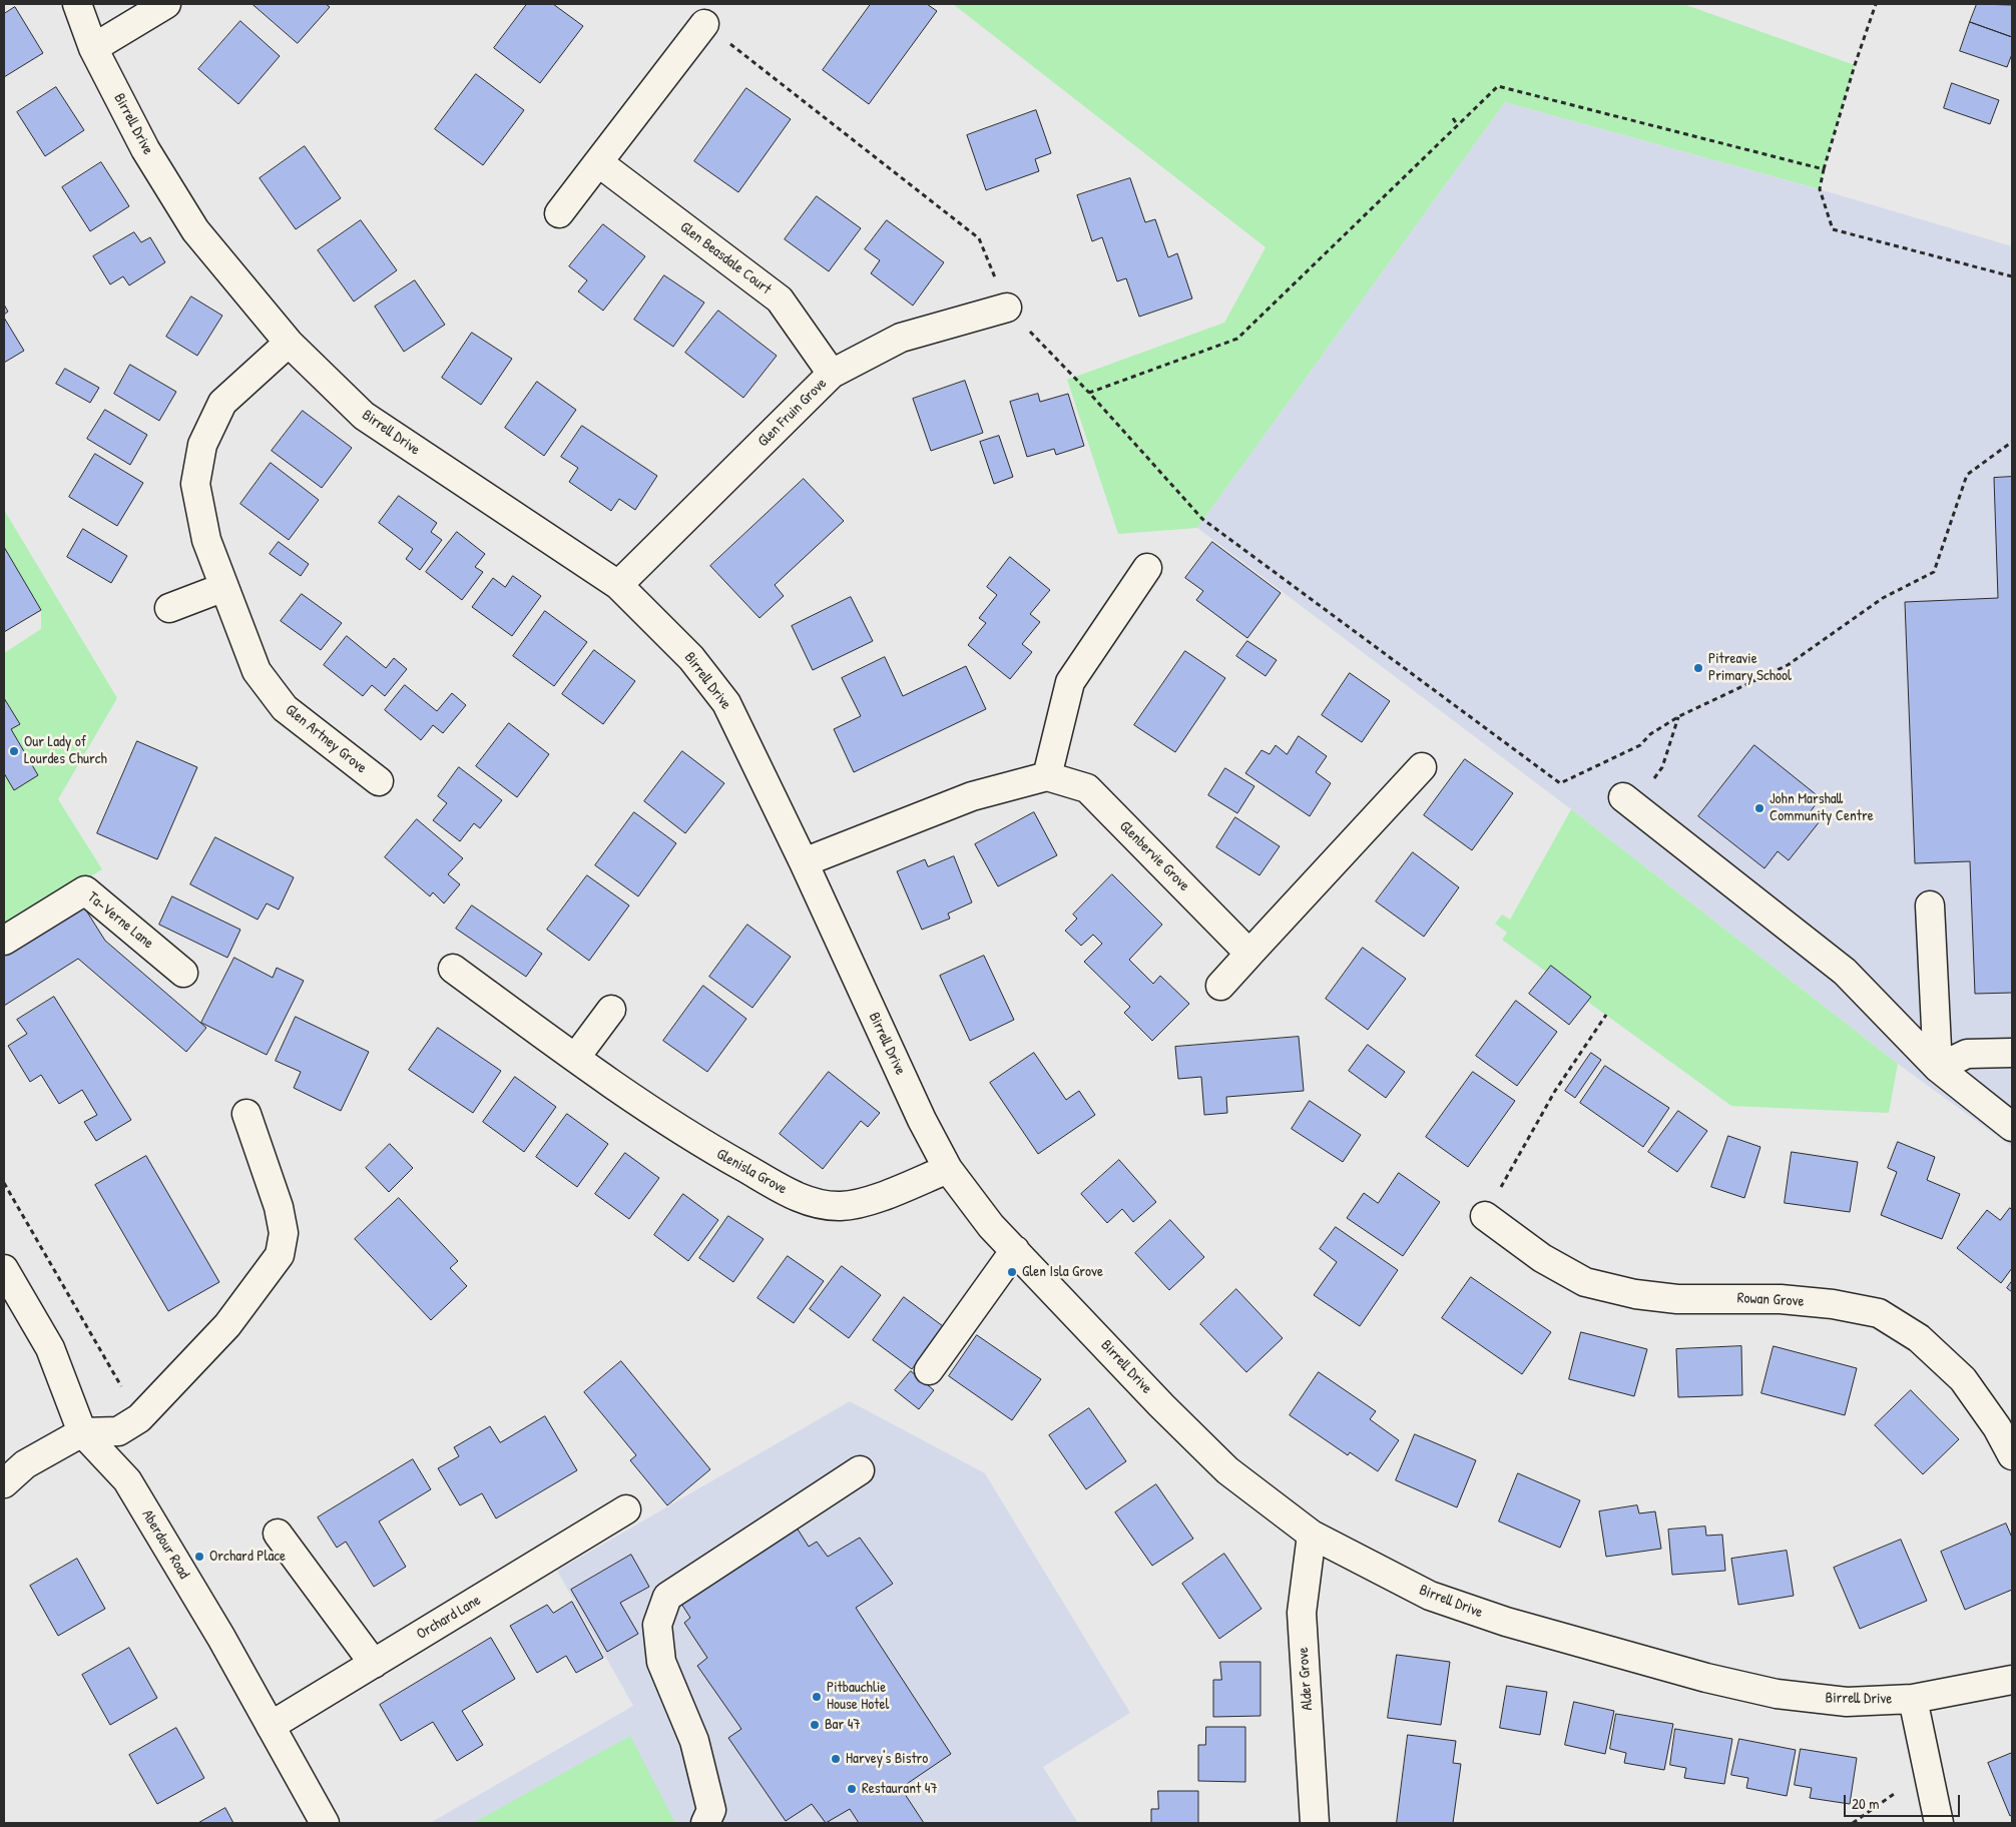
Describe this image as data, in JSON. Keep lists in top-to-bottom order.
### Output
{
  "streets": {
    "street": [
      "Birrell Drive",
      "Glen Beasdale Court",
      "Glen Fruin Grove",
      "Glen Artney Grove",
      "Glenbervie Grove",
      "Ta-Verne Lane",
      "Glenisla Grove",
      "Rowan Grove",
      "Aberdour Road",
      "Orchard Lane",
      "Alder Grove"
    ]
  },
  "crossings": [
    ["Birrell Drive", "Glen Fruin Grove"],
    ["Birrell Drive", "Glen Artney Grove"],
    ["Birrell Drive", "Glenisla Grove"],
    ["Birrell Drive", "Alder Grove"],
    ["Glen Beasdale Court", "Glen Fruin Grove"],
    ["Aberdour Road", "Orchard Lane"]
  ],
  "places": [
    "Pitreavie Primary School",
    "Our Lady of Lourdes Church",
    "John Marshall Community Centre",
    "Glen Isla Grove",
    "Orchard Place",
    "Pitbauchlie House Hotel",
    "Bar 47",
    "Harvey's Bistro",
    "Restaurant 47"
  ],
  "scale_bar": "20 m"
}
